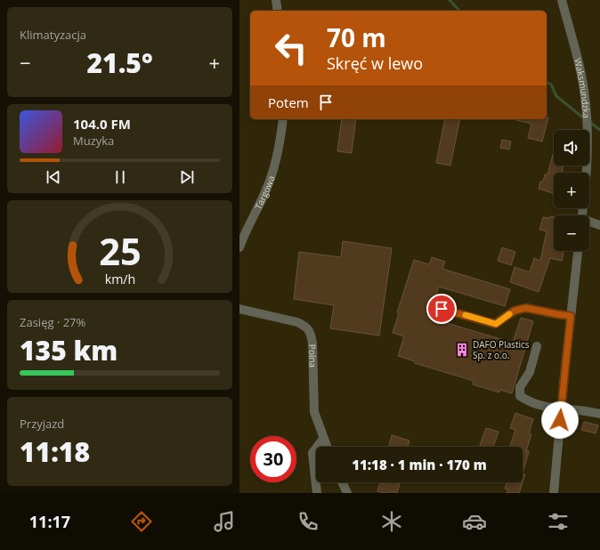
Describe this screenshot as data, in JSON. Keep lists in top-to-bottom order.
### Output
{
  "streets": {
    "street": ["Waksmundzka", "Targowa", "Polna"]
  },
  "places": {
    "building": ["DAFO Plastics Sp. z o.o."]
  },
  "page": {
    "tile": [
      "Klimatyzacja",
      ["Zasięg · 27%", "135 km"],
      ["Przyjazd", "11:18"]
    ],
    "turn": ["70 m", "Skręć w lewo"],
    "heat": ["−", "21.5°", "+"],
    "then": "Potem",
    "song": ["104.0 FM", "Muzyka"],
    "map_buttons": ["+", "−"],
    "limit": "30",
    "trip": "11:18 · 1 min · 170 m",
    "tabs": "11:17",
    "gauge": ["25", "km/h"]
  }
}
